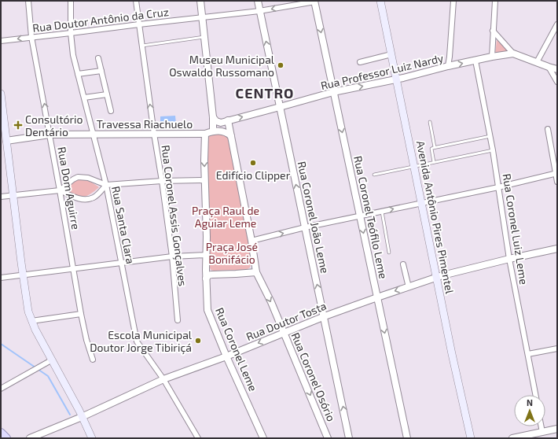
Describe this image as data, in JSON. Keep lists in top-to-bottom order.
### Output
{
  "streets": {
    "main road": ["Avenida Antônio Pires Pimentel"],
    "street": [
      "Rua Doutor Antônio da Cruz",
      "Rua Professor Luiz Nardy",
      "Travessa Riachuelo",
      "Rua Dom Aguirre",
      "Rua Coronel Assis Gonçalves",
      "Rua Coronel João Leme",
      "Rua Coronel Teófilo Leme",
      "Rua Santa Clara",
      "Rua Coronel Luiz Leme",
      "Rua Doutor Tosta",
      "Rua Coronel Leme",
      "Rua Coronel Osório"
    ]
  },
  "crossings": [
    ["Rua Doutor Antônio da Cruz", "Rua Dom Aguirre"],
    ["Rua Doutor Antônio da Cruz", "Rua Coronel Assis Gonçalves"],
    ["Rua Doutor Antônio da Cruz", "Rua Coronel João Leme"],
    ["Rua Doutor Antônio da Cruz", "Rua Coronel Teófilo Leme"],
    ["Rua Doutor Antônio da Cruz", "Rua Santa Clara"],
    ["Rua Professor Luiz Nardy", "Rua Coronel João Leme"],
    ["Rua Professor Luiz Nardy", "Rua Coronel Teófilo Leme"],
    ["Rua Professor Luiz Nardy", "Avenida Antônio Pires Pimentel"],
    ["Rua Professor Luiz Nardy", "Rua Coronel Luiz Leme"],
    ["Travessa Riachuelo", "Rua Dom Aguirre"],
    ["Travessa Riachuelo", "Rua Coronel Assis Gonçalves"],
    ["Travessa Riachuelo", "Rua Santa Clara"],
    ["Travessa Riachuelo", "Rua Coronel Leme"],
    ["Rua Coronel João Leme", "Rua Doutor Tosta"],
    ["Rua Coronel Teófilo Leme", "Rua Doutor Tosta"],
    ["Avenida Antônio Pires Pimentel", "Rua Doutor Tosta"],
    ["Rua Santa Clara", "Rua Doutor Tosta"],
    ["Rua Coronel Luiz Leme", "Rua Doutor Tosta"],
    ["Rua Doutor Tosta", "Rua Coronel Leme"],
    ["Rua Doutor Tosta", "Rua Coronel Osório"]
  ],
  "one_way": ["Rua Professor Luiz Nardy", "Rua Coronel Teófilo Leme", "Rua Coronel Osório"],
  "districts": ["CENTRO"],
  "parks": ["Praça Raul de Aguiar Leme", "Praça José Bonifácio"],
  "places": {
    "other": ["Museu Municipal Oswaldo Russomano", "Edifício Clipper", "Escola Municipal Doutor Jorge Tibiriçá"],
    "health": ["Consultório Dentário"]
  },
  "north": "top"
}
